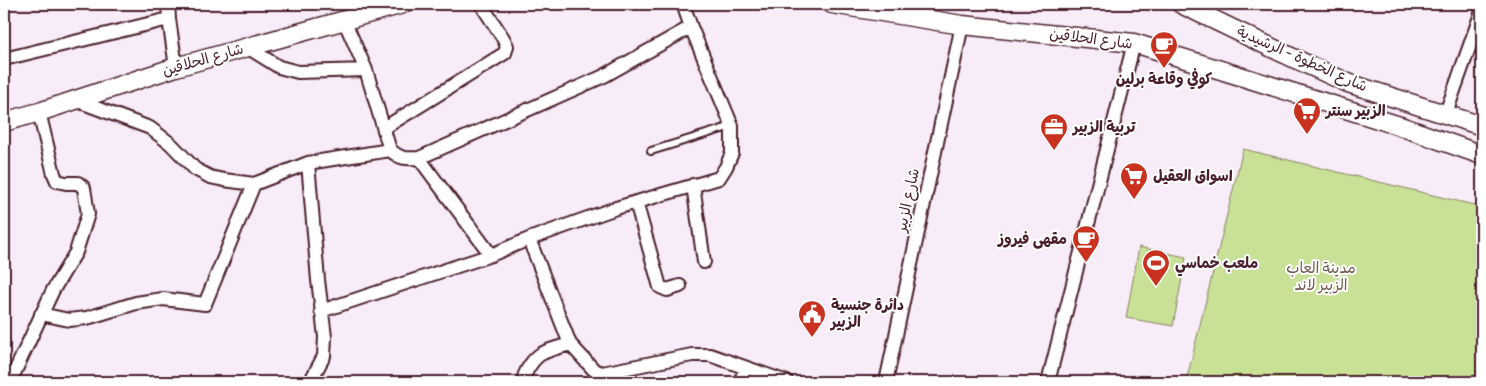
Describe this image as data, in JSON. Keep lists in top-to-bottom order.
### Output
{
  "streets": {
    "main road": ["شارع الحلاقين", "شارع الخطوة - الرشيدية"],
    "street": ["شارع الزبير"]
  },
  "crossings": [
    ["شارع الحلاقين", "شارع الزبير"]
  ],
  "parks": ["مدينة العاب الزبير لاند"],
  "places": {
    "cafe": ["كوفي وقاعة برلين", "مقهى فيروز"],
    "supermarket": ["الزبير سنتر", "اسواق العقيل"],
    "office": ["تربية الزبير"],
    "sports": ["ملعب خماسي"],
    "public building": ["دائرة جنسية الزبير"]
  }
}
